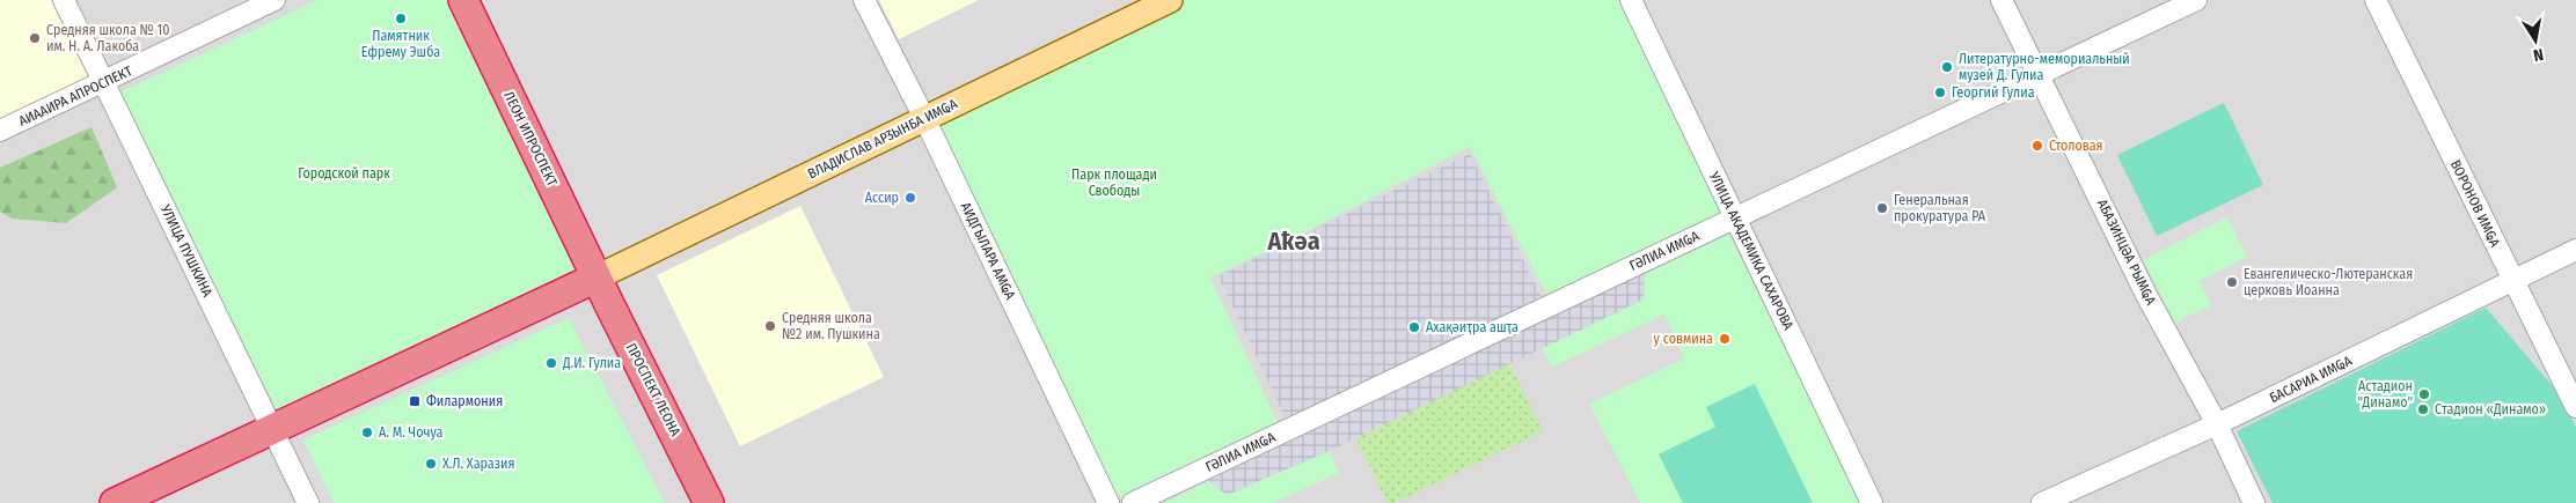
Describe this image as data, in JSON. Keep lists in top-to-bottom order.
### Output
{
  "streets": {
    "highway": ["ЛЕОН ИПРОСПЕКТ", "ПРОСПЕКТ ЛЕОНА"],
    "main road": ["ВЛАДИСЛАВ АРӠЫНБА ИМҨА"],
    "street": [
      "АИААИРА АПРОСПЕКТ",
      "ВОРОНОВ ИМҨА",
      "УЛИЦА ПУШКИНА",
      "АИДГЫЛАРА АМҨА",
      "ГӘЛИА ИМҨА",
      "УЛИЦА АКАДЕМИКА САХАРОВА",
      "АБАЗИНЦӘА РЫМҨА",
      "БАСАРИА ИМҨА"
    ]
  },
  "crossings": [
    ["АИААИРА АПРОСПЕКТ", "УЛИЦА ПУШКИНА"],
    ["ЛЕОН ИПРОСПЕКТ", "ВЛАДИСЛАВ АРӠЫНБА ИМҨА"],
    ["ЛЕОН ИПРОСПЕКТ", "ПРОСПЕКТ ЛЕОНА"],
    ["ВЛАДИСЛАВ АРӠЫНБА ИМҨА", "АИДГЫЛАРА АМҨА"],
    ["ВЛАДИСЛАВ АРӠЫНБА ИМҨА", "ПРОСПЕКТ ЛЕОНА"],
    ["ВОРОНОВ ИМҨА", "БАСАРИА ИМҨА"],
    ["ГӘЛИА ИМҨА", "УЛИЦА АКАДЕМИКА САХАРОВА"],
    ["ГӘЛИА ИМҨА", "АБАЗИНЦӘА РЫМҨА"],
    ["АБАЗИНЦӘА РЫМҨА", "БАСАРИА ИМҨА"]
  ],
  "districts": ["Аҟəа"],
  "parks": ["Городской парк", "Парк площади Свободы"],
  "places": {
    "other": [
      "Памятник Ефрему Эшба",
      "Средняя школа № 10 им. Н. А. Лакоба",
      "Литературно-мемориальный музей Д. Гулиа",
      "Георгий Гулиа",
      "Столовая",
      "Ассир",
      "Генеральная прокуратура РА",
      "Евангелическо-Лютеранская церковь Иоанна",
      "Средняя школа №2 им. Пушкина",
      "Ахақәиҭра ашҭа",
      "у совмина",
      "Д.И. Гулиа",
      "Астадион \"Динамо\"",
      "Cтадион «Динамо»",
      "А. М. Чочуа",
      "Х.Л. Харазия"
    ],
    "transit": ["Филармония"]
  },
  "north": "bottom"
}
